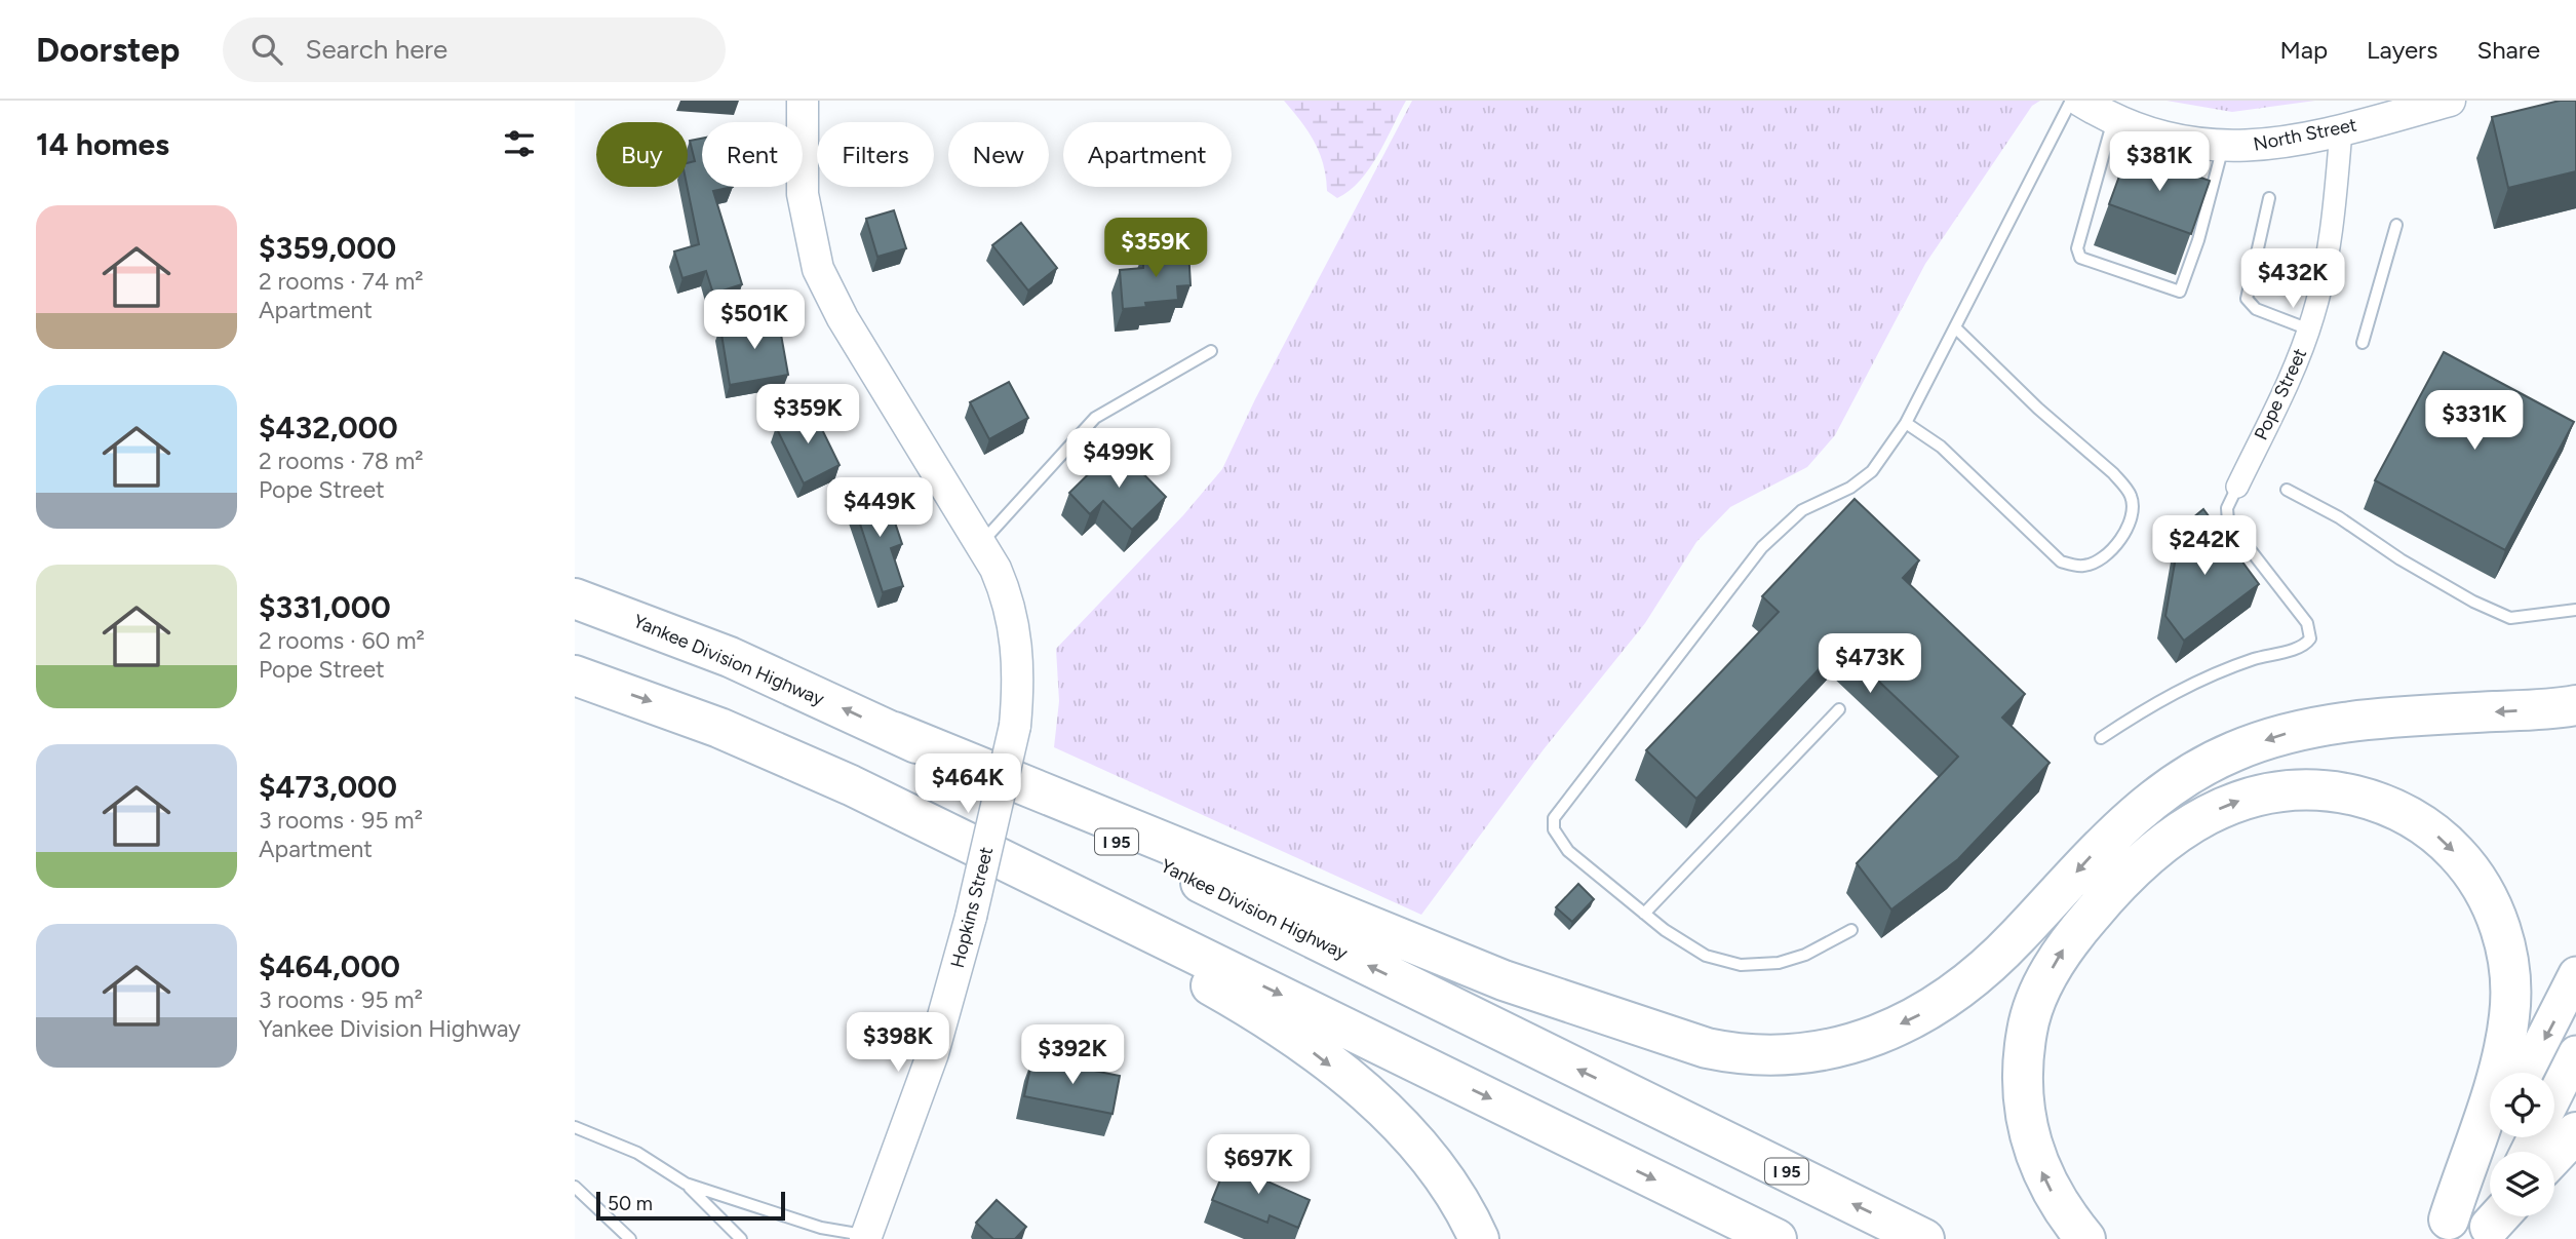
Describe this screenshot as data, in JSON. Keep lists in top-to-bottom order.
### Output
{
  "streets": {
    "highway": ["Yankee Division Highway", "I 95"],
    "main road": ["North Street", "Hopkins Street"],
    "street": ["Pope Street"]
  },
  "crossings": [
    ["North Street", "Pope Street"]
  ],
  "scale_bar": "50 m",
  "page": {
    "header": "Doorstep",
    "search": "Search here",
    "nav": ["Map", "Layers", "Share"],
    "heading": "14 homes",
    "chip": [
      "Buy",
      "Rent",
      "Filters",
      "New",
      "Apartment"
    ],
    "price": [
      "$381K",
      "$359K",
      "$432K",
      "$501K",
      "$359K",
      "$331K",
      "$499K",
      "$449K",
      "$242K",
      "$473K",
      "$464K",
      "$398K",
      "$392K",
      "$697K"
    ],
    "list": [
      {
        "name": "$359,000",
        "note": "2 rooms · 74 m² · Apartment"
      },
      {
        "name": "$432,000",
        "note": "2 rooms · 78 m² · Pope Street"
      },
      {
        "name": "$331,000",
        "note": "2 rooms · 60 m² · Pope Street"
      },
      {
        "name": "$473,000",
        "note": "3 rooms · 95 m² · Apartment"
      },
      {
        "name": "$464,000",
        "note": "3 rooms · 95 m² · Yankee Division Highway"
      }
    ],
    "scale": "50 m"
  }
}
